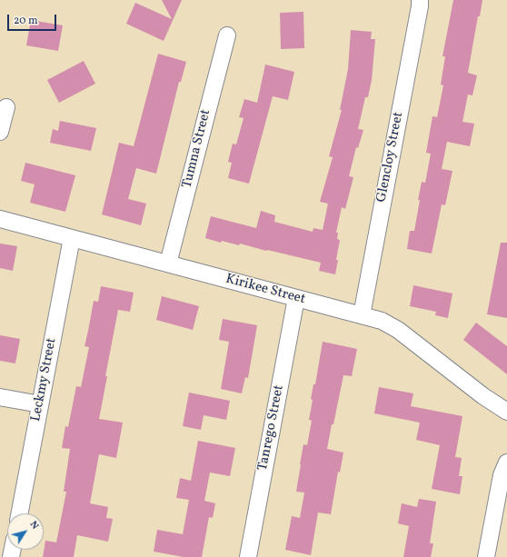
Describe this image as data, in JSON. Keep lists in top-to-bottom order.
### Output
{
  "streets": {
    "street": [
      "Tumna Street",
      "Glencloy Street",
      "Kirikee Street",
      "Leckmy Street",
      "Tanrego Street"
    ]
  },
  "crossings": [
    ["Tumna Street", "Kirikee Street"],
    ["Glencloy Street", "Kirikee Street"],
    ["Kirikee Street", "Leckmy Street"],
    ["Kirikee Street", "Tanrego Street"]
  ],
  "scale_bar": "20 m",
  "north": "top right"
}
